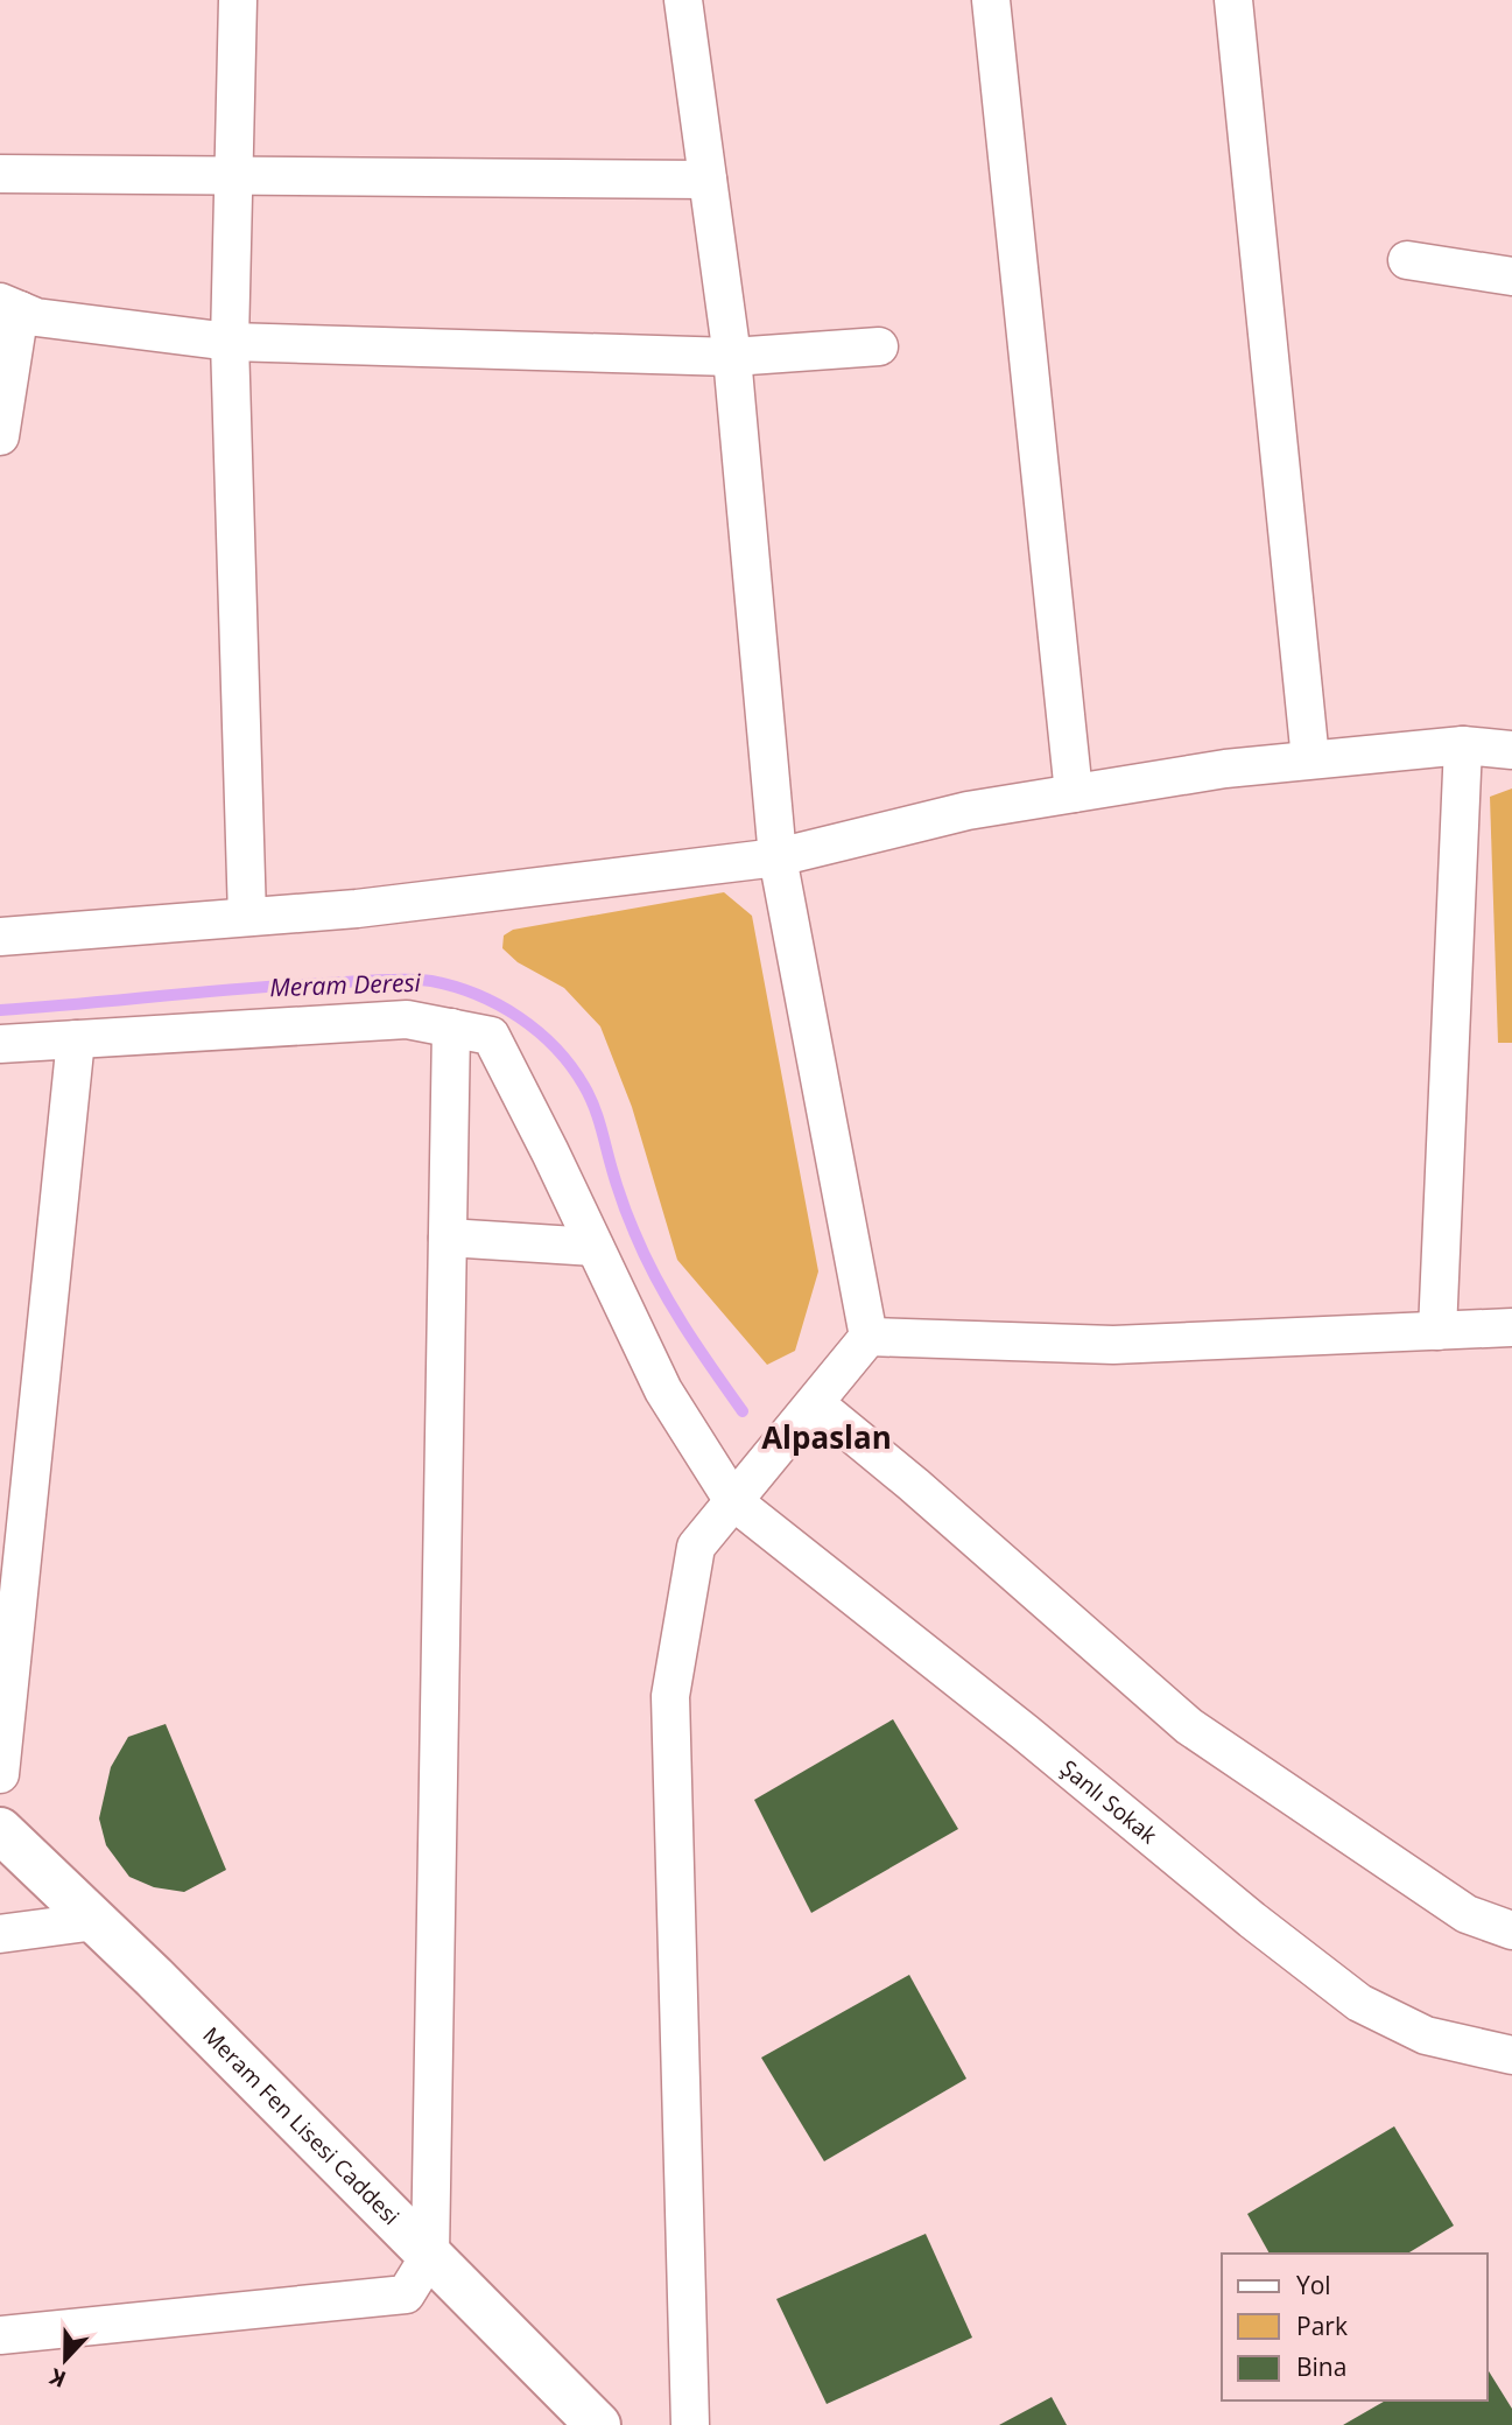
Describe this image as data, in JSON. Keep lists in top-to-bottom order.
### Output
{
  "streets": {
    "street": ["Şanlı Sokak", "Meram Fen Lisesi Caddesi"]
  },
  "districts": ["Alpaslan"],
  "water": ["Meram Deresi"],
  "legend": ["Yol", "Park", "Bina"],
  "north": "bottom"
}
